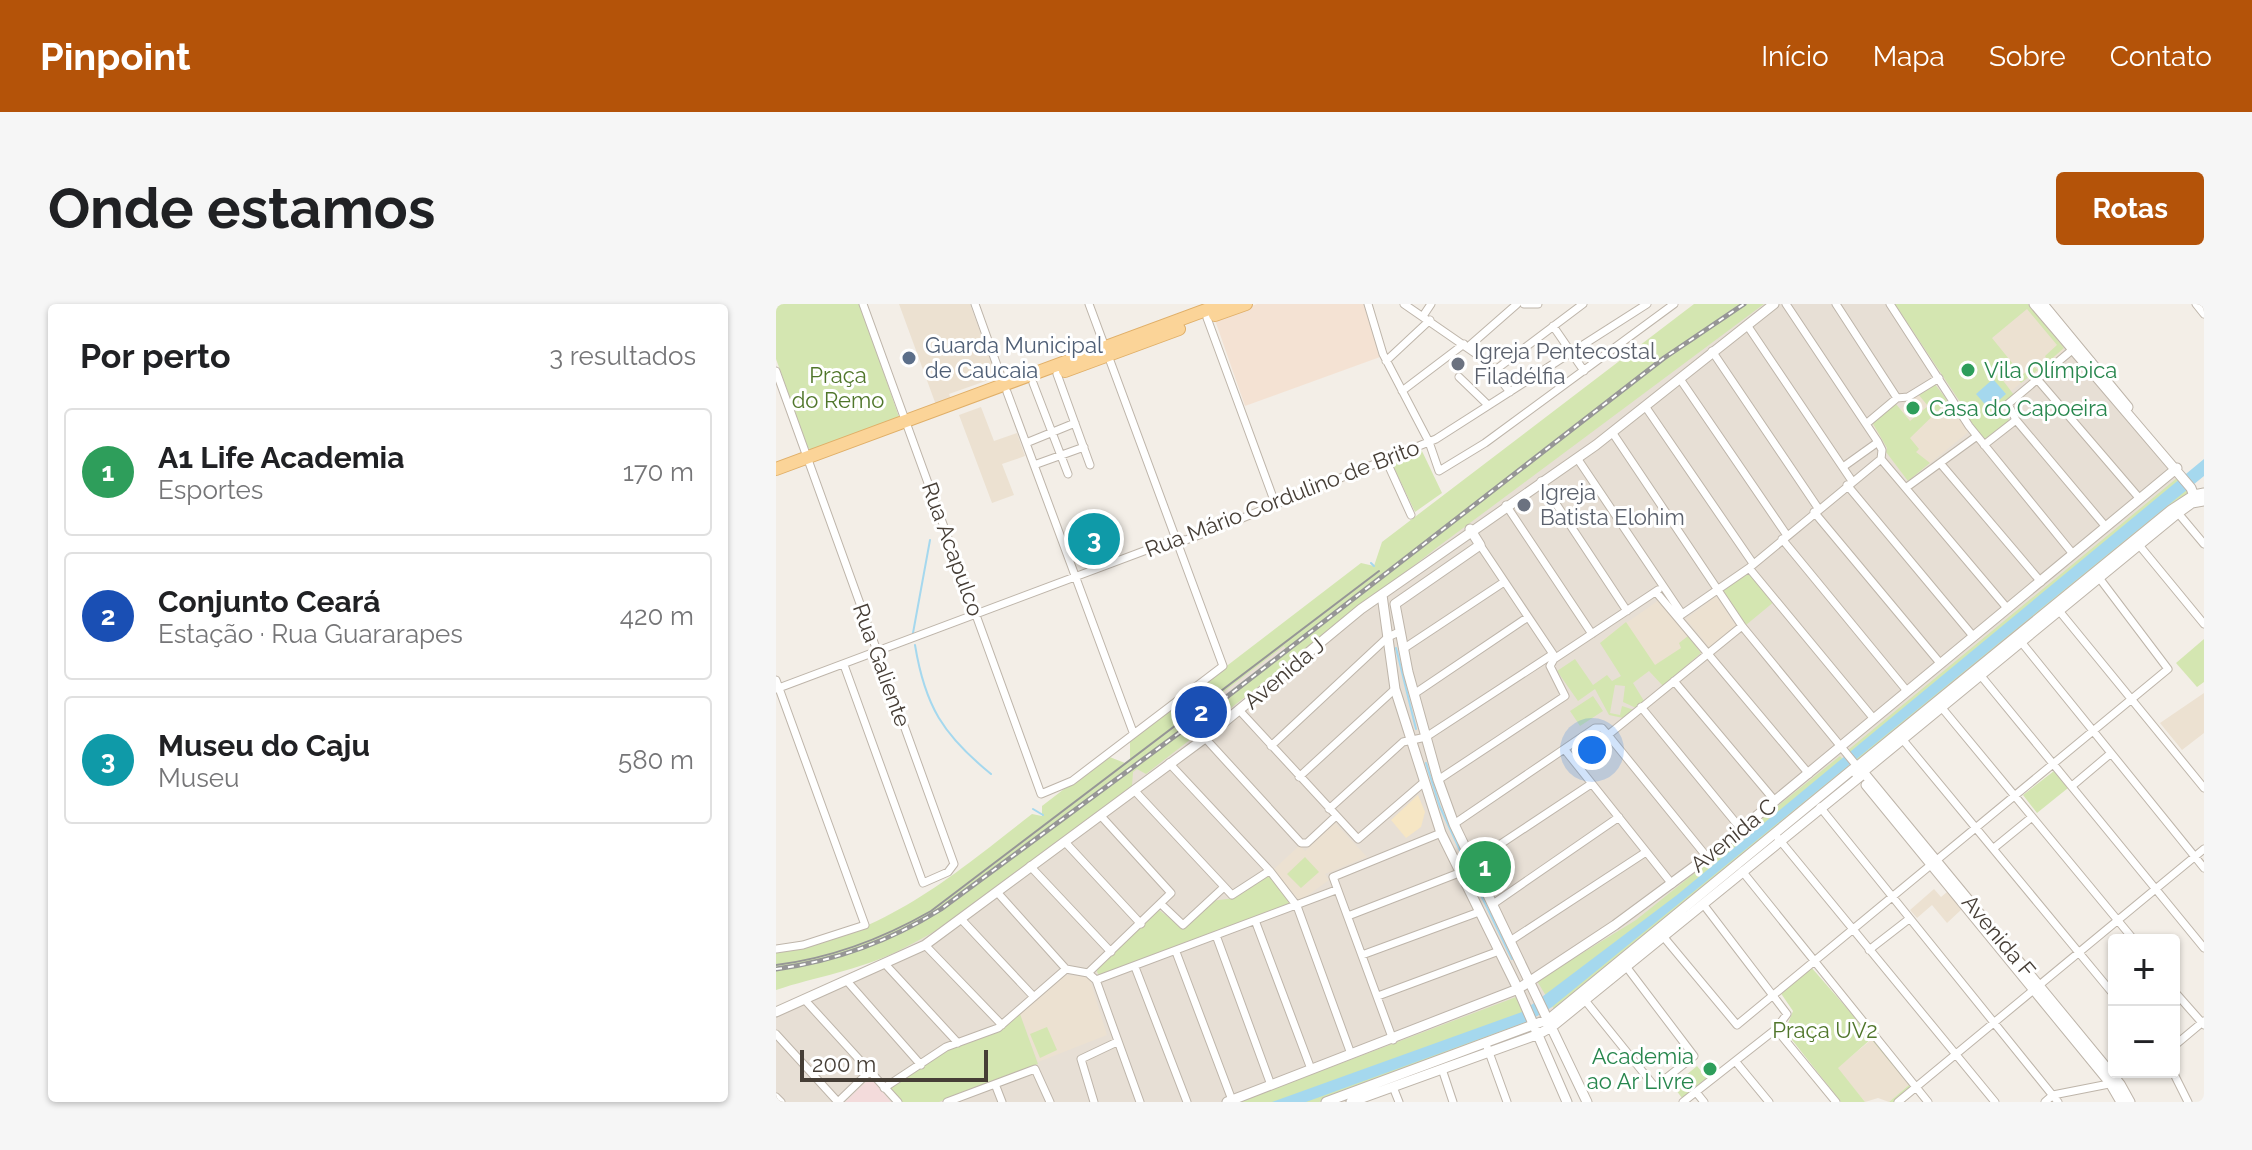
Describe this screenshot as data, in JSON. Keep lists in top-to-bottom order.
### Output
{
  "streets": {
    "street": [
      "Rua Mário Cordulino de Brito",
      "Rua Acapulco",
      "Rua Galiente",
      "Avenida J",
      "Avenida C",
      "Avenida F"
    ]
  },
  "crossings": [
    ["Rua Mário Cordulino de Brito", "Rua Acapulco"],
    ["Rua Mário Cordulino de Brito", "Rua Galiente"],
    ["Avenida C", "Avenida F"]
  ],
  "parks": ["Praça do Remo", "Praça UV2"],
  "places": [
    "Guarda Municipal de Caucaia",
    "Igreja Pentecostal Filadélfia",
    "Vila Olímpica",
    "Casa do Capoeira",
    "Igreja Batista Elohim",
    "Academia ao Ar Livre"
  ],
  "scale_bar": "200 m",
  "page": {
    "header": "Pinpoint",
    "nav": [
      "Início",
      "Mapa",
      "Sobre",
      "Contato"
    ],
    "buttons": "Rotas",
    "title": "Onde estamos",
    "heading": ["Por perto", "3 resultados"],
    "list": [
      {
        "mark": "1",
        "name": "A1 Life Academia",
        "note": "Esportes",
        "value": "170 m"
      },
      {
        "mark": "2",
        "name": "Conjunto Ceará",
        "note": "Estação · Rua Guararapes",
        "value": "420 m"
      },
      {
        "mark": "3",
        "name": "Museu do Caju",
        "note": "Museu",
        "value": "580 m"
      }
    ],
    "pins": ["3", "2", "1"],
    "map_buttons": ["+", "−"],
    "scale": "200 m"
  }
}
